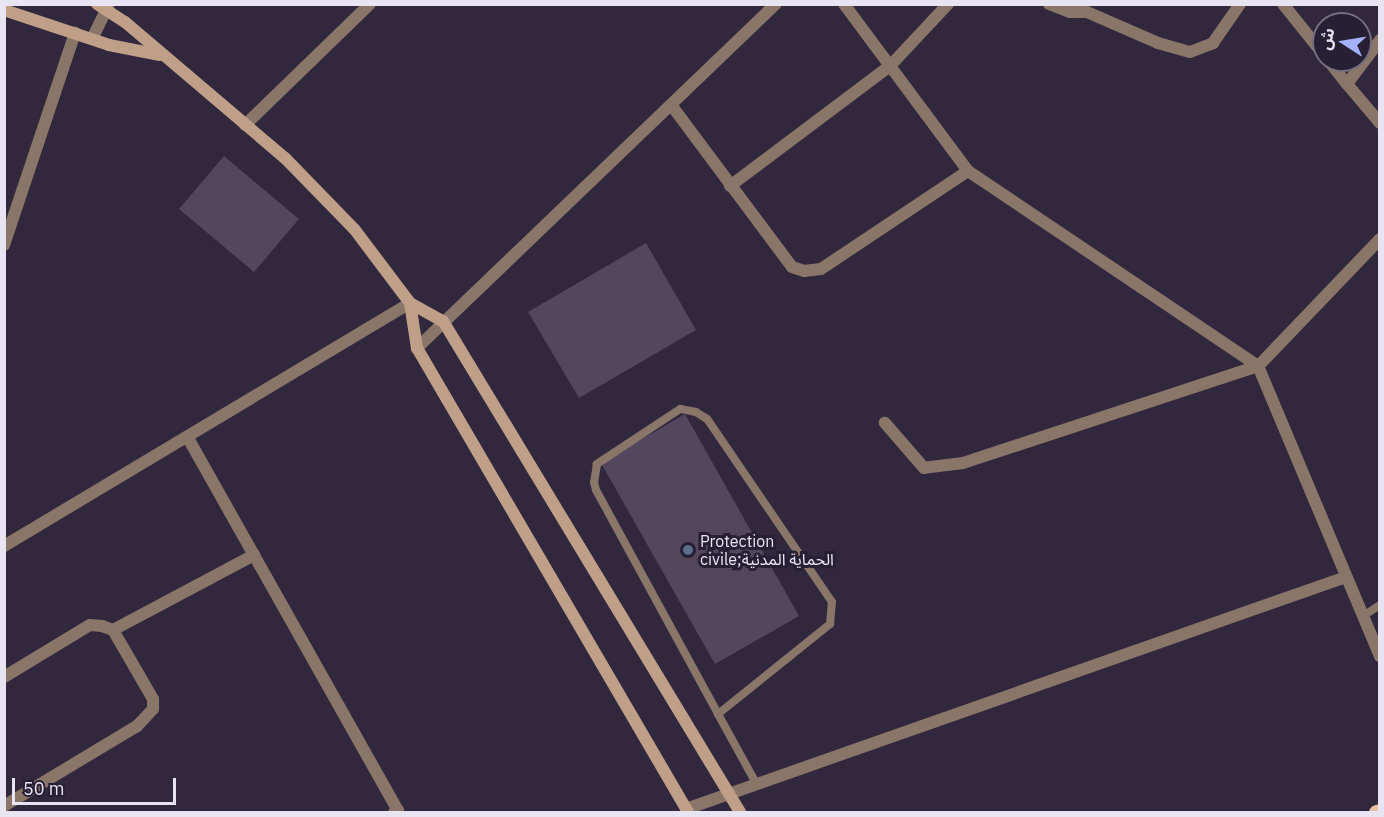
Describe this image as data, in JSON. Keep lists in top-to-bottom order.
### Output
{
  "places": ["Protection civile;الحماية المدنية"],
  "scale_bar": "50 m",
  "north": "left"
}
